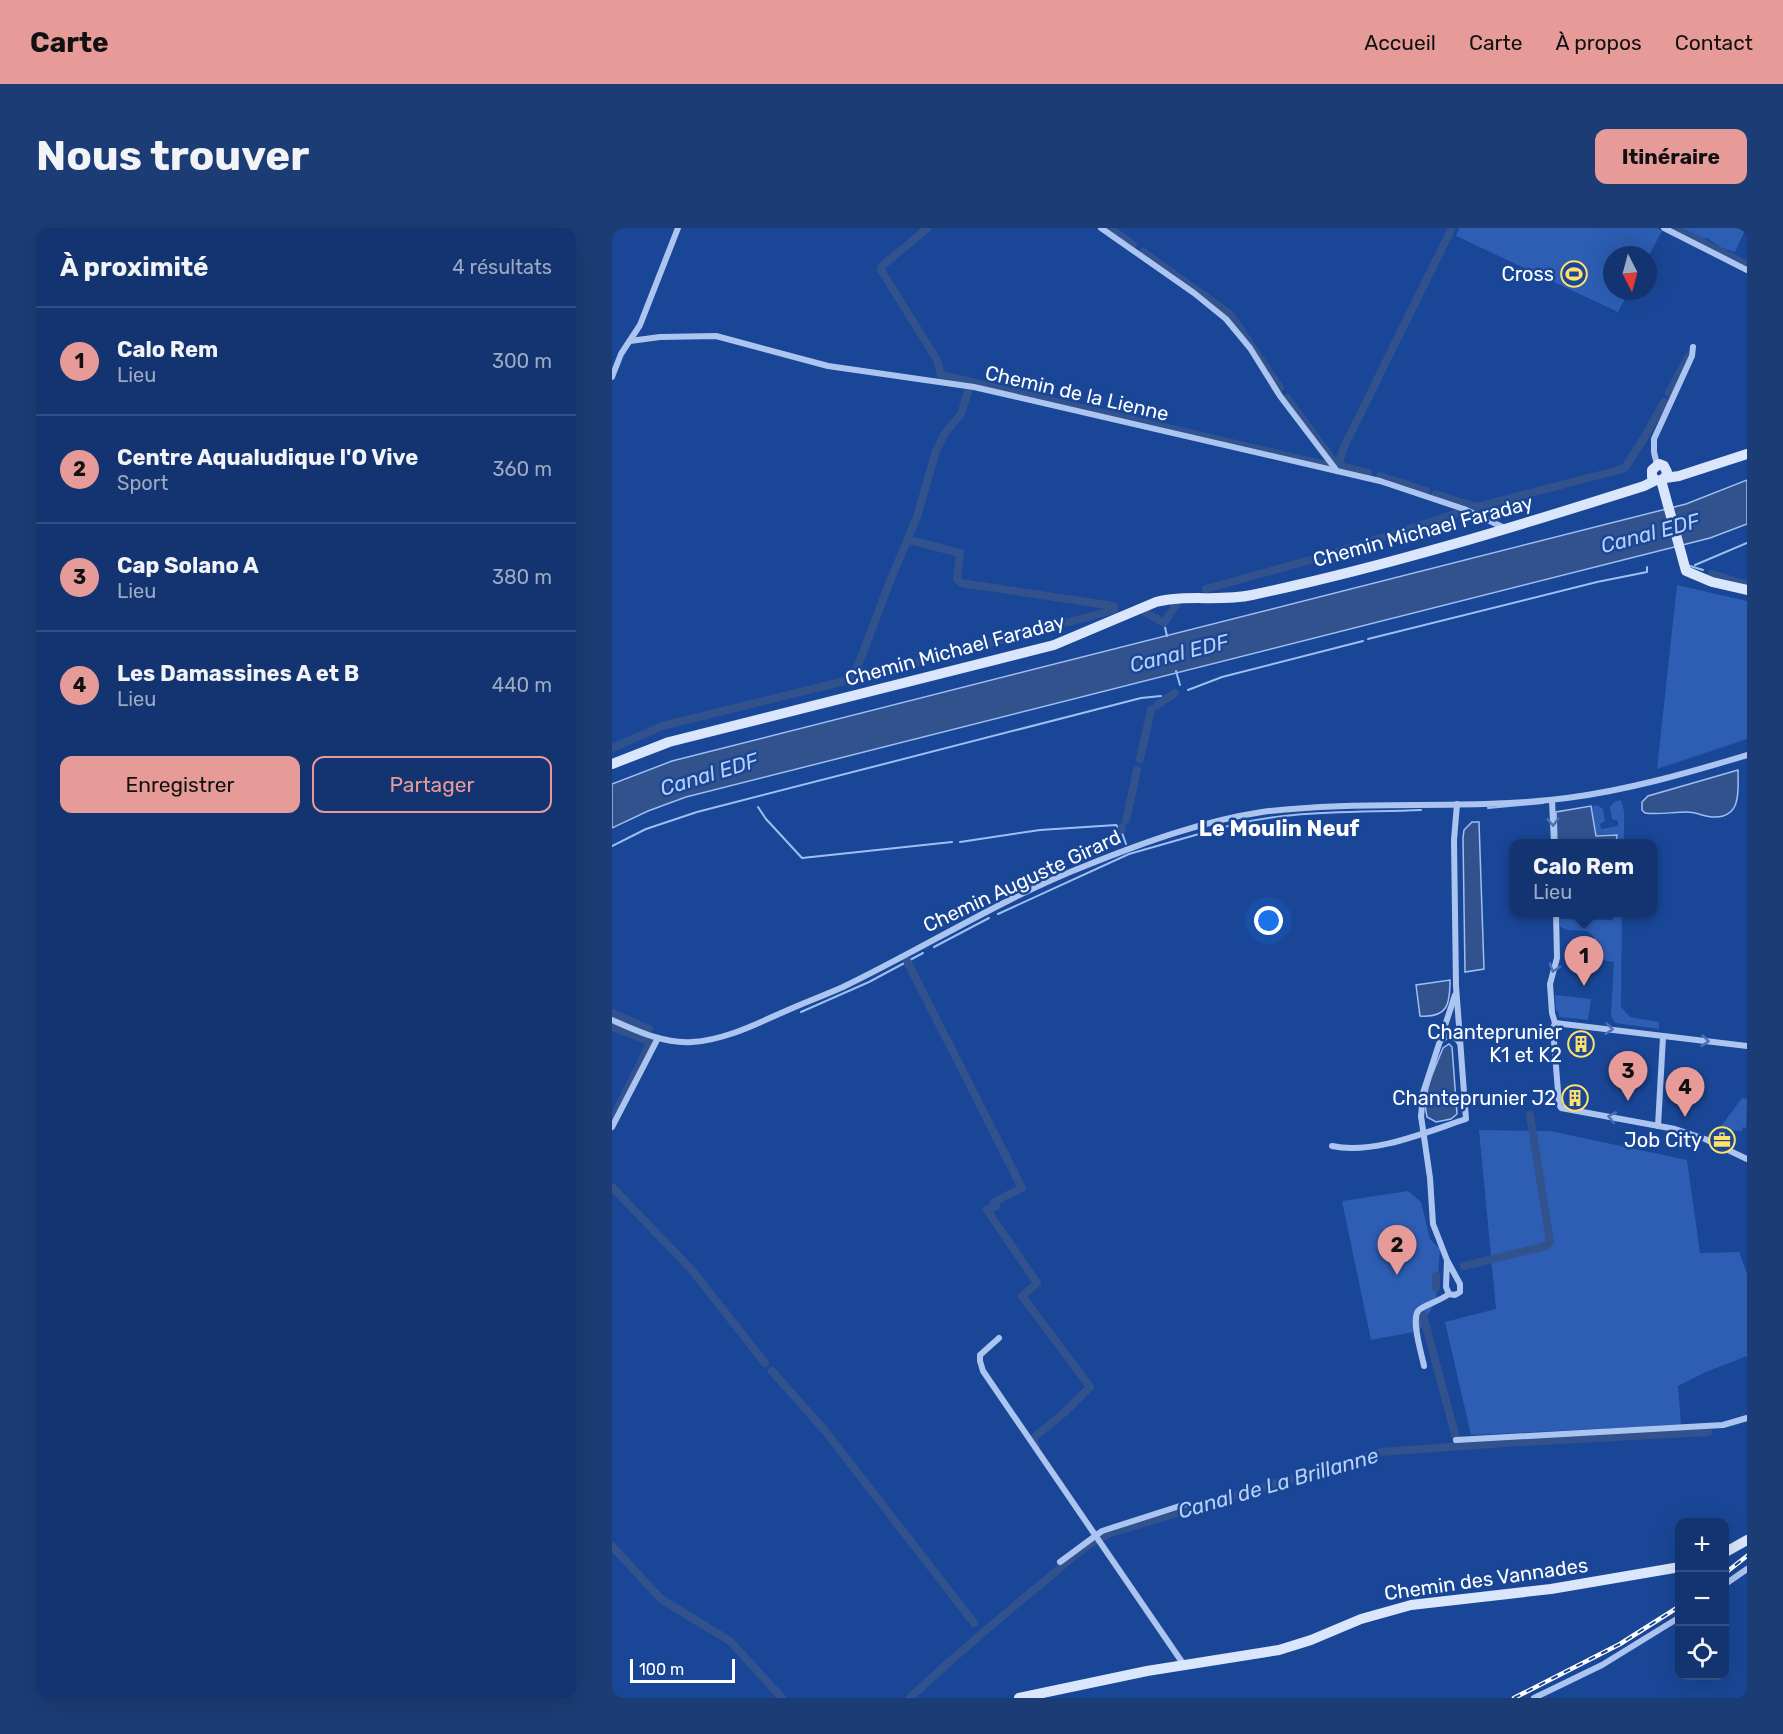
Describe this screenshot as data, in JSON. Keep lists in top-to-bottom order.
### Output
{
  "streets": {
    "main road": ["Chemin Michael Faraday", "Chemin des Vannades"],
    "street": ["Chemin de la Lienne", "Chemin Auguste Girard"]
  },
  "crossings": [
    ["Chemin de la Lienne", "Chemin Michael Faraday"]
  ],
  "districts": ["Le Moulin Neuf"],
  "water": ["Canal EDF", "Canal de La Brillanne"],
  "places": {
    "sports": ["Cross"],
    "building": ["Chanteprunier K1 et K2", "Chanteprunier J2"],
    "office": ["Job City"]
  },
  "scale_bar": "100 m",
  "north": "bottom",
  "page": {
    "header": "Carte",
    "nav": [
      "Accueil",
      "Carte",
      "À propos",
      "Contact"
    ],
    "buttons": [
      "Itinéraire",
      ["Enregistrer", "Partager"]
    ],
    "title": "Nous trouver",
    "heading": ["À proximité", "4 résultats"],
    "list": [
      {
        "mark": "1",
        "name": "Calo Rem",
        "note": "Lieu",
        "value": "300 m"
      },
      {
        "mark": "2",
        "name": "Centre Aqualudique l'O Vive",
        "note": "Sport",
        "value": "360 m"
      },
      {
        "mark": "3",
        "name": "Cap Solano A",
        "note": "Lieu",
        "value": "380 m"
      },
      {
        "mark": "4",
        "name": "Les Damassines A et B",
        "note": "Lieu",
        "value": "440 m"
      }
    ],
    "popup": ["Calo Rem", "Lieu"],
    "pins": [
      "1",
      "3",
      "4",
      "2"
    ],
    "map_buttons": ["+", "−"],
    "scale": "100 m"
  }
}
